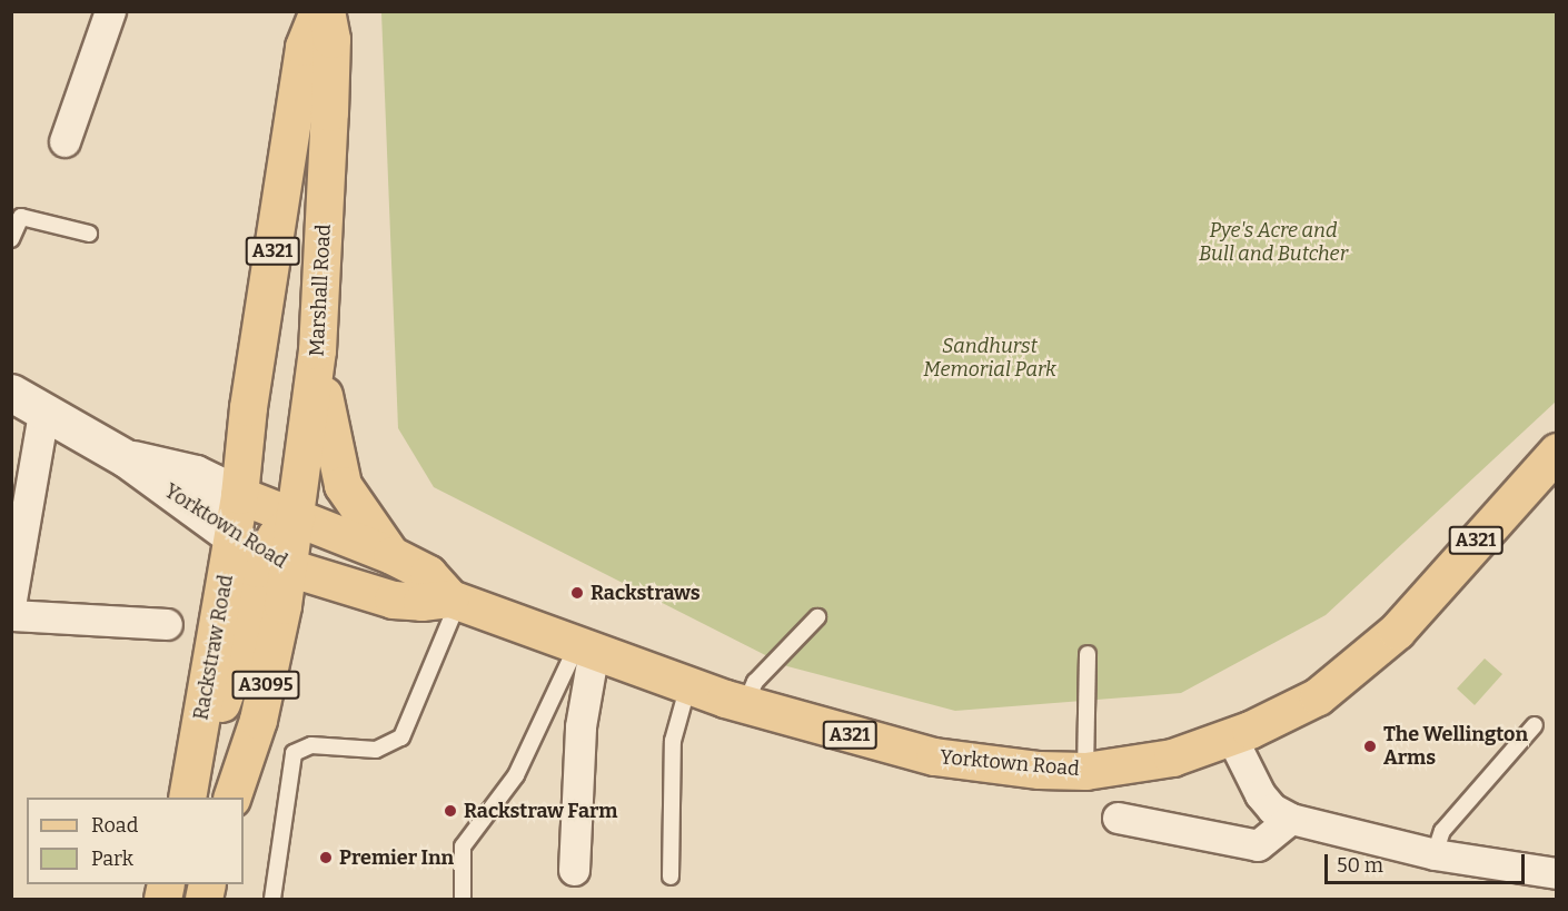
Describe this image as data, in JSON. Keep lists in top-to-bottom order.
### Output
{
  "streets": {
    "main road": [
      "A321",
      "Marshall Road",
      "Yorktown Road",
      "Rackstraw Road",
      "A3095"
    ]
  },
  "crossings": [
    ["A321", "Yorktown Road"],
    ["A321", "Rackstraw Road"],
    ["Marshall Road", "Yorktown Road"],
    ["Marshall Road", "A3095"],
    ["Yorktown Road", "Rackstraw Road"],
    ["Yorktown Road", "A3095"],
    ["Rackstraw Road", "A3095"]
  ],
  "parks": ["Pye's Acre and Bull and Butcher", "Sandhurst Memorial Park"],
  "places": [
    "Rackstraws",
    "The Wellington Arms",
    "Rackstraw Farm",
    "Premier Inn"
  ],
  "legend": ["Road", "Park"],
  "scale_bar": "50 m"
}
